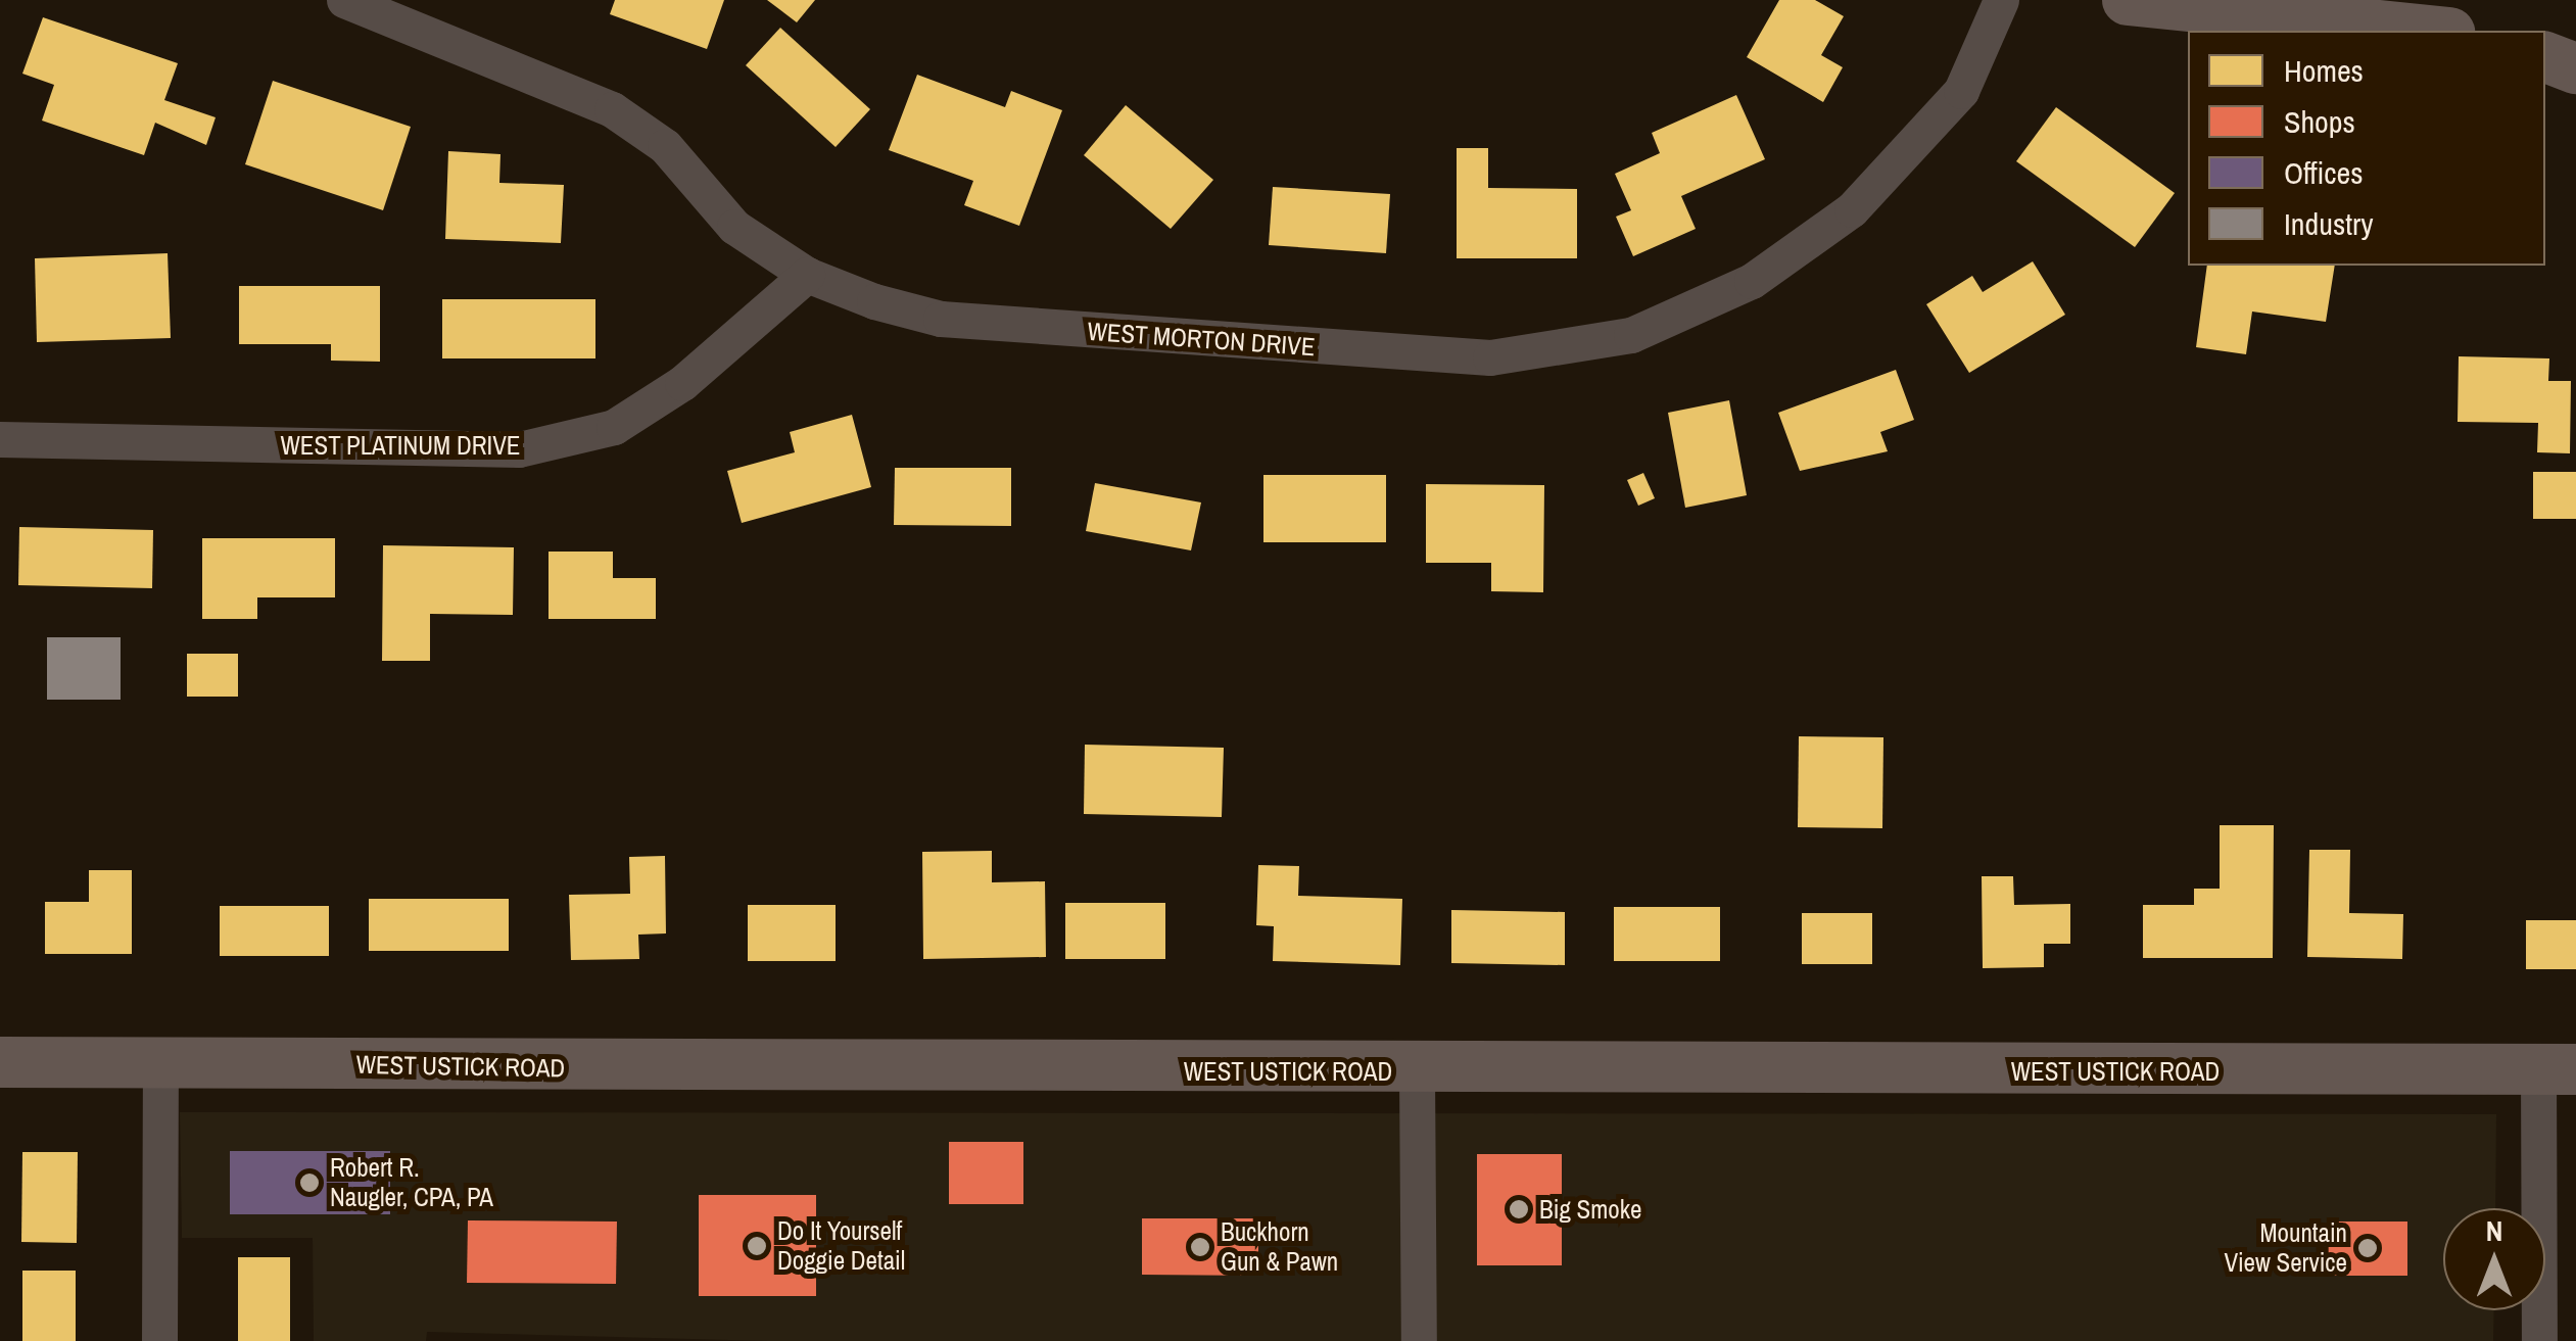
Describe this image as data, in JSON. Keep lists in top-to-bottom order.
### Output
{
  "streets": {
    "main road": ["WEST USTICK ROAD"],
    "street": ["WEST MORTON DRIVE", "WEST PLATINUM DRIVE"]
  },
  "crossings": [
    ["WEST MORTON DRIVE", "WEST PLATINUM DRIVE"]
  ],
  "places": [
    "Robert R. Naugler, CPA, PA",
    "Big Smoke",
    "Do It Yourself Doggie Detail",
    "Buckhorn Gun & Pawn",
    "Mountain View Service"
  ],
  "legend": [
    "Homes",
    "Shops",
    "Offices",
    "Industry"
  ],
  "north": "top"
}
